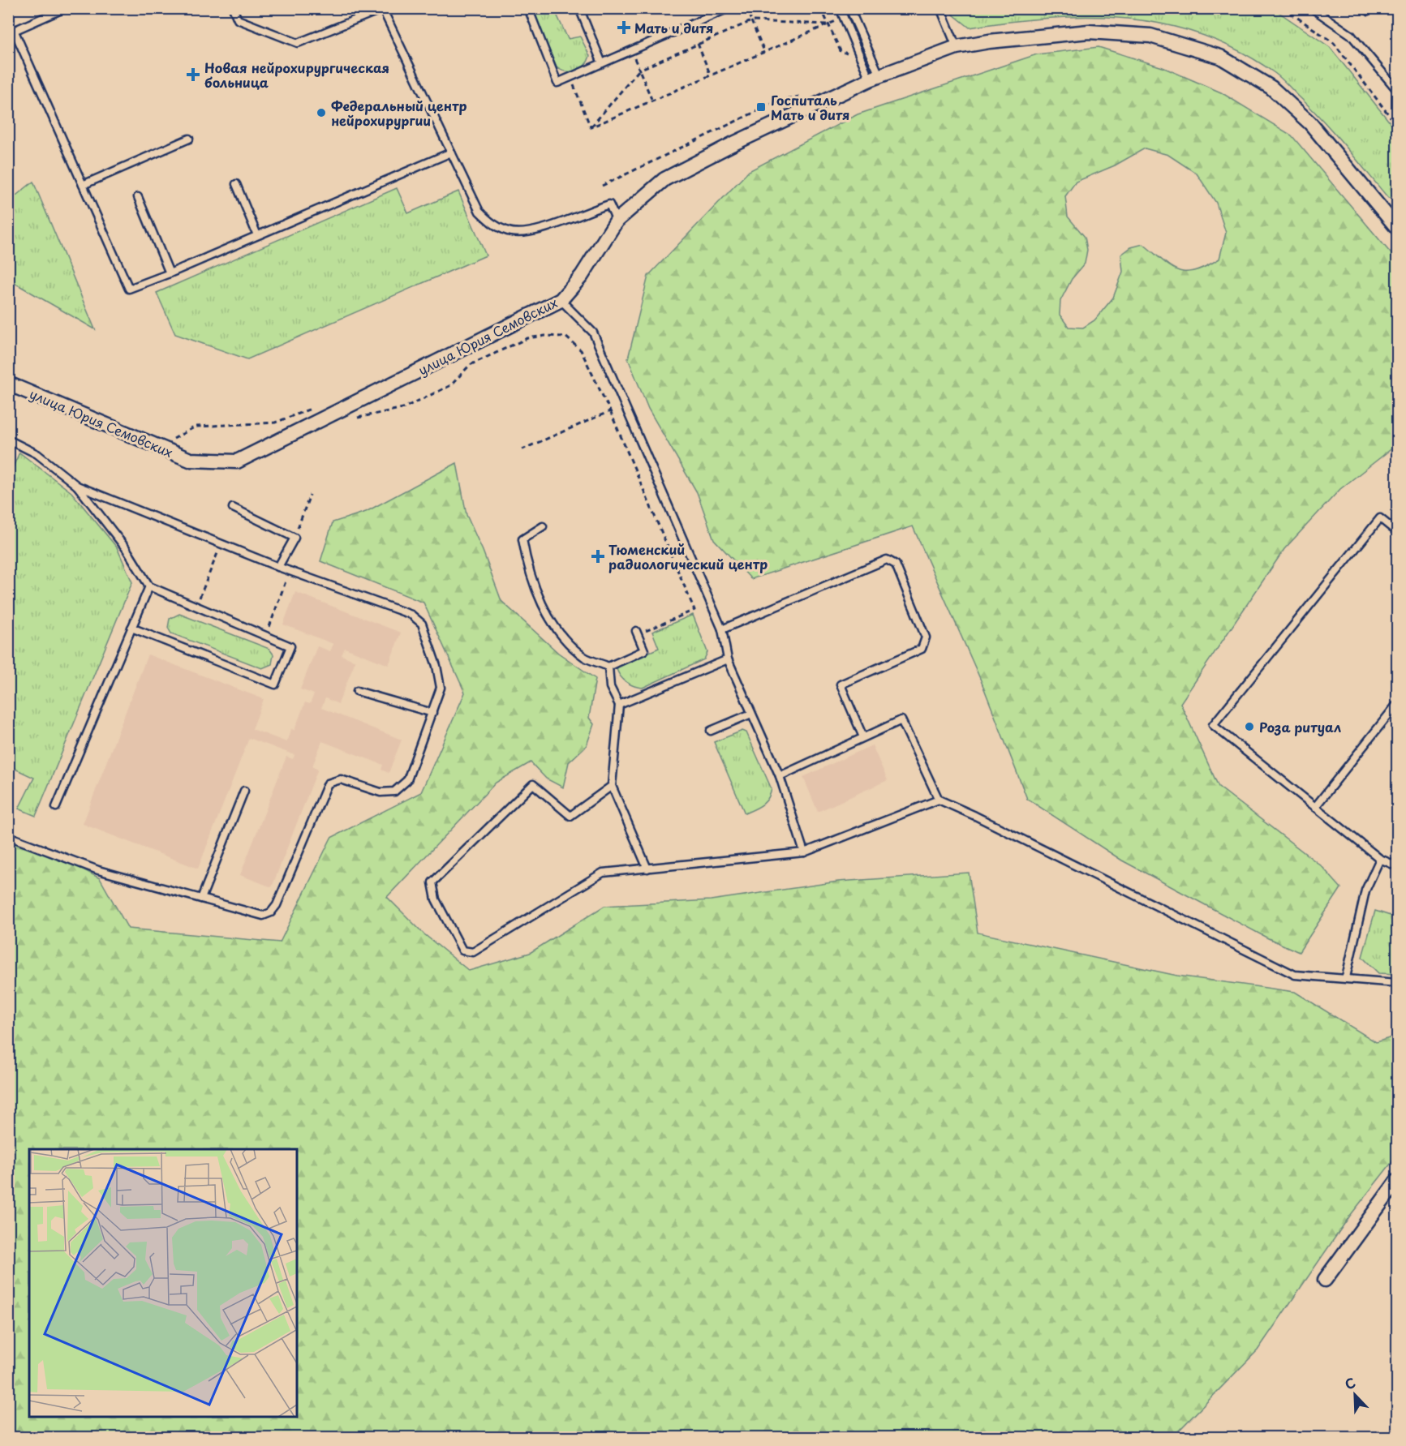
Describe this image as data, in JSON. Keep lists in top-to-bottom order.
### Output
{
  "streets": {
    "street": ["улица Юрия Семовских"]
  },
  "places": {
    "health": ["Мать и дитя", "Новая нейрохирургическая больница", "Тюменский радиологический центр"],
    "transit": ["Госпиталь Мать и дитя"],
    "other": ["Федеральный центр нейрохирургии", "Роза ритуал"]
  },
  "north": "top left"
}
